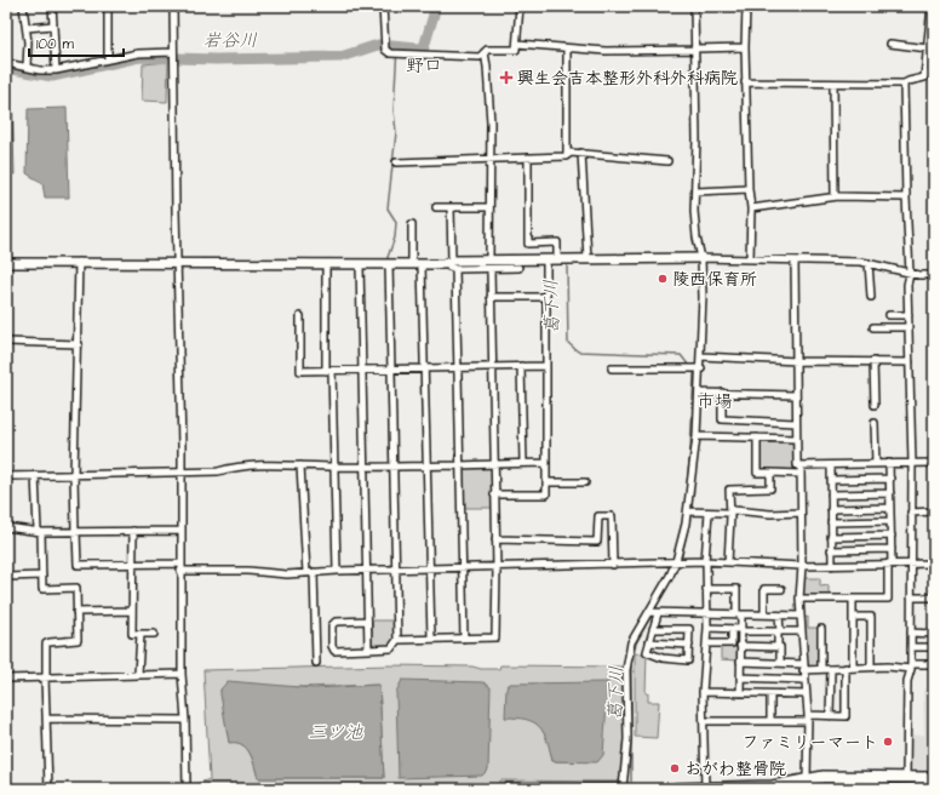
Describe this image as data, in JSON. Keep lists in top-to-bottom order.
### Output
{
  "districts": ["野口", "市場"],
  "water": ["岩谷川", "葛下川", "三ツ池"],
  "places": {
    "health": ["興生会吉本整形外科外科病院"],
    "other": ["陵西保育所", "ファミリーマート", "おがわ整骨院"]
  },
  "scale_bar": "100 m"
}
